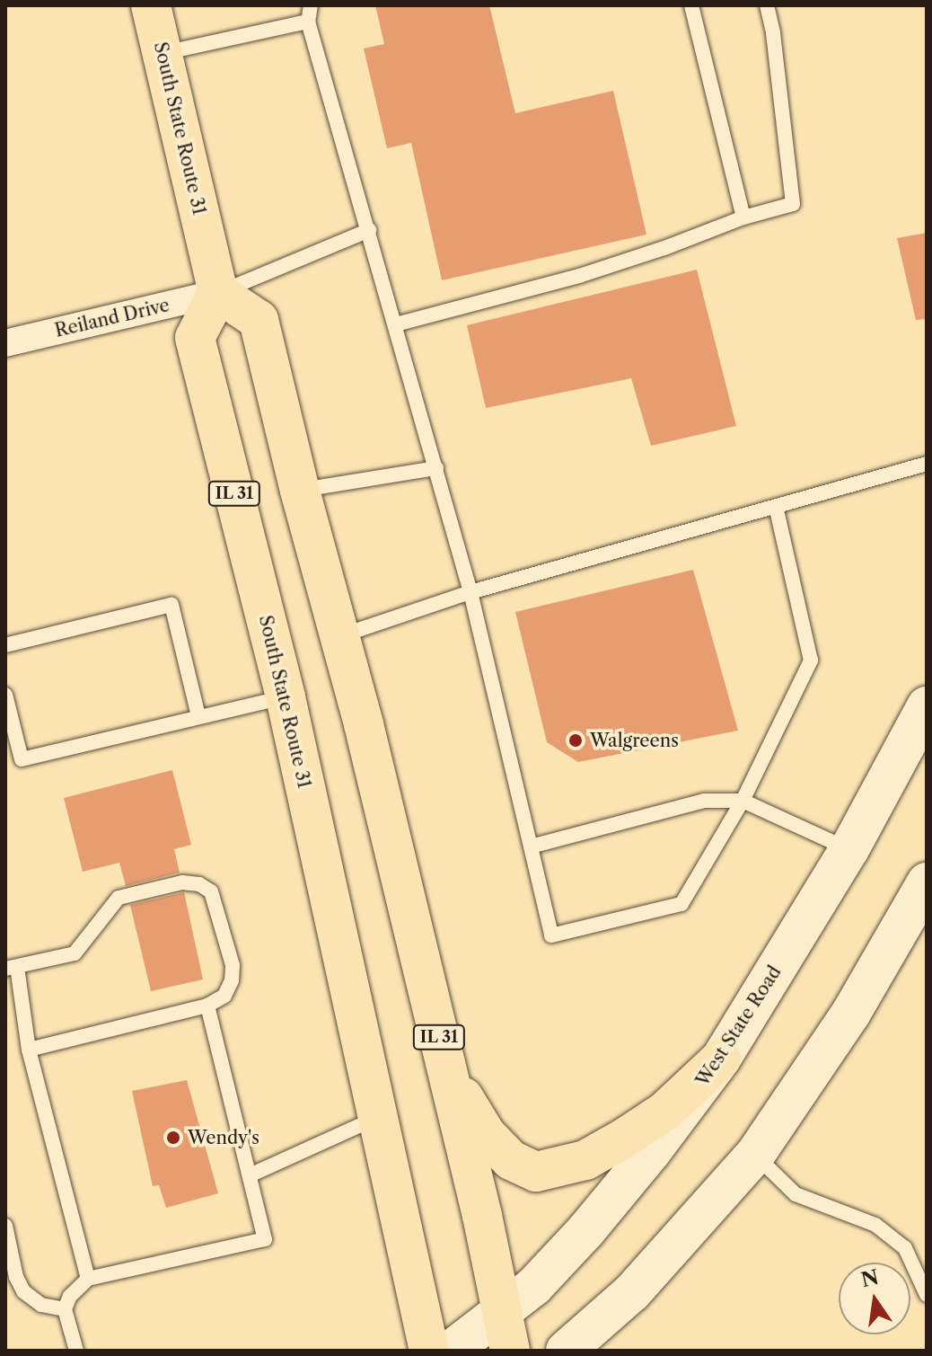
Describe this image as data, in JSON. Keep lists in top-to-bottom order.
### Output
{
  "streets": {
    "main road": ["South State Route 31", "IL 31", "West State Road"],
    "street": ["Reiland Drive"]
  },
  "crossings": [
    ["South State Route 31", "Reiland Drive"],
    ["South State Route 31", "IL 31"],
    ["Reiland Drive", "IL 31"],
    ["IL 31", "West State Road"]
  ],
  "places": ["Walgreens", "Wendy's"],
  "north": "top"
}
